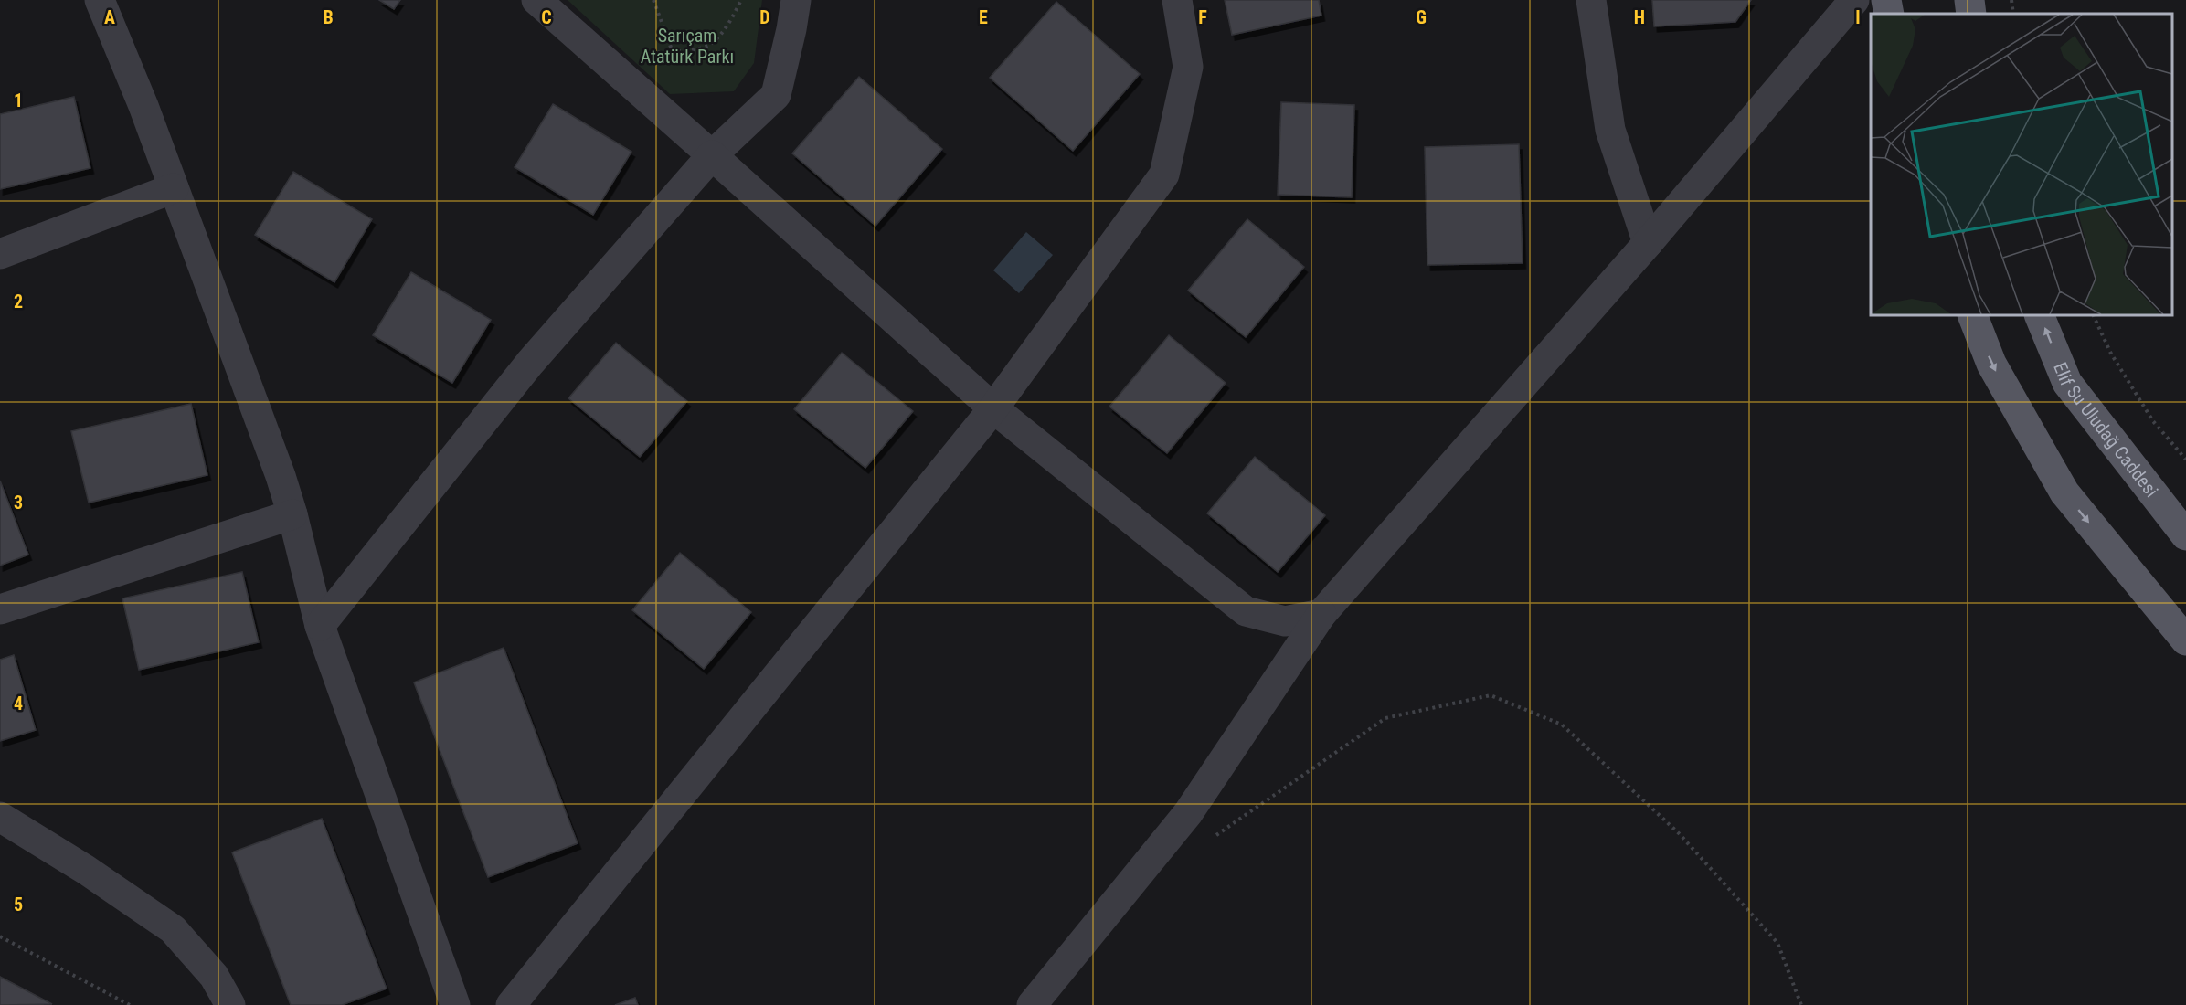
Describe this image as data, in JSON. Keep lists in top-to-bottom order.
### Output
{
  "streets": {
    "main road": ["Elif Su Uludağ Caddesi"]
  },
  "parks": ["Sarıçam Atatürk Parkı"],
  "grid": {
    "columns": [
      "A",
      "B",
      "C",
      "D",
      "E",
      "F",
      "G",
      "H",
      "I"
    ],
    "rows": [
      "1",
      "2",
      "3",
      "4",
      "5"
    ]
  }
}
